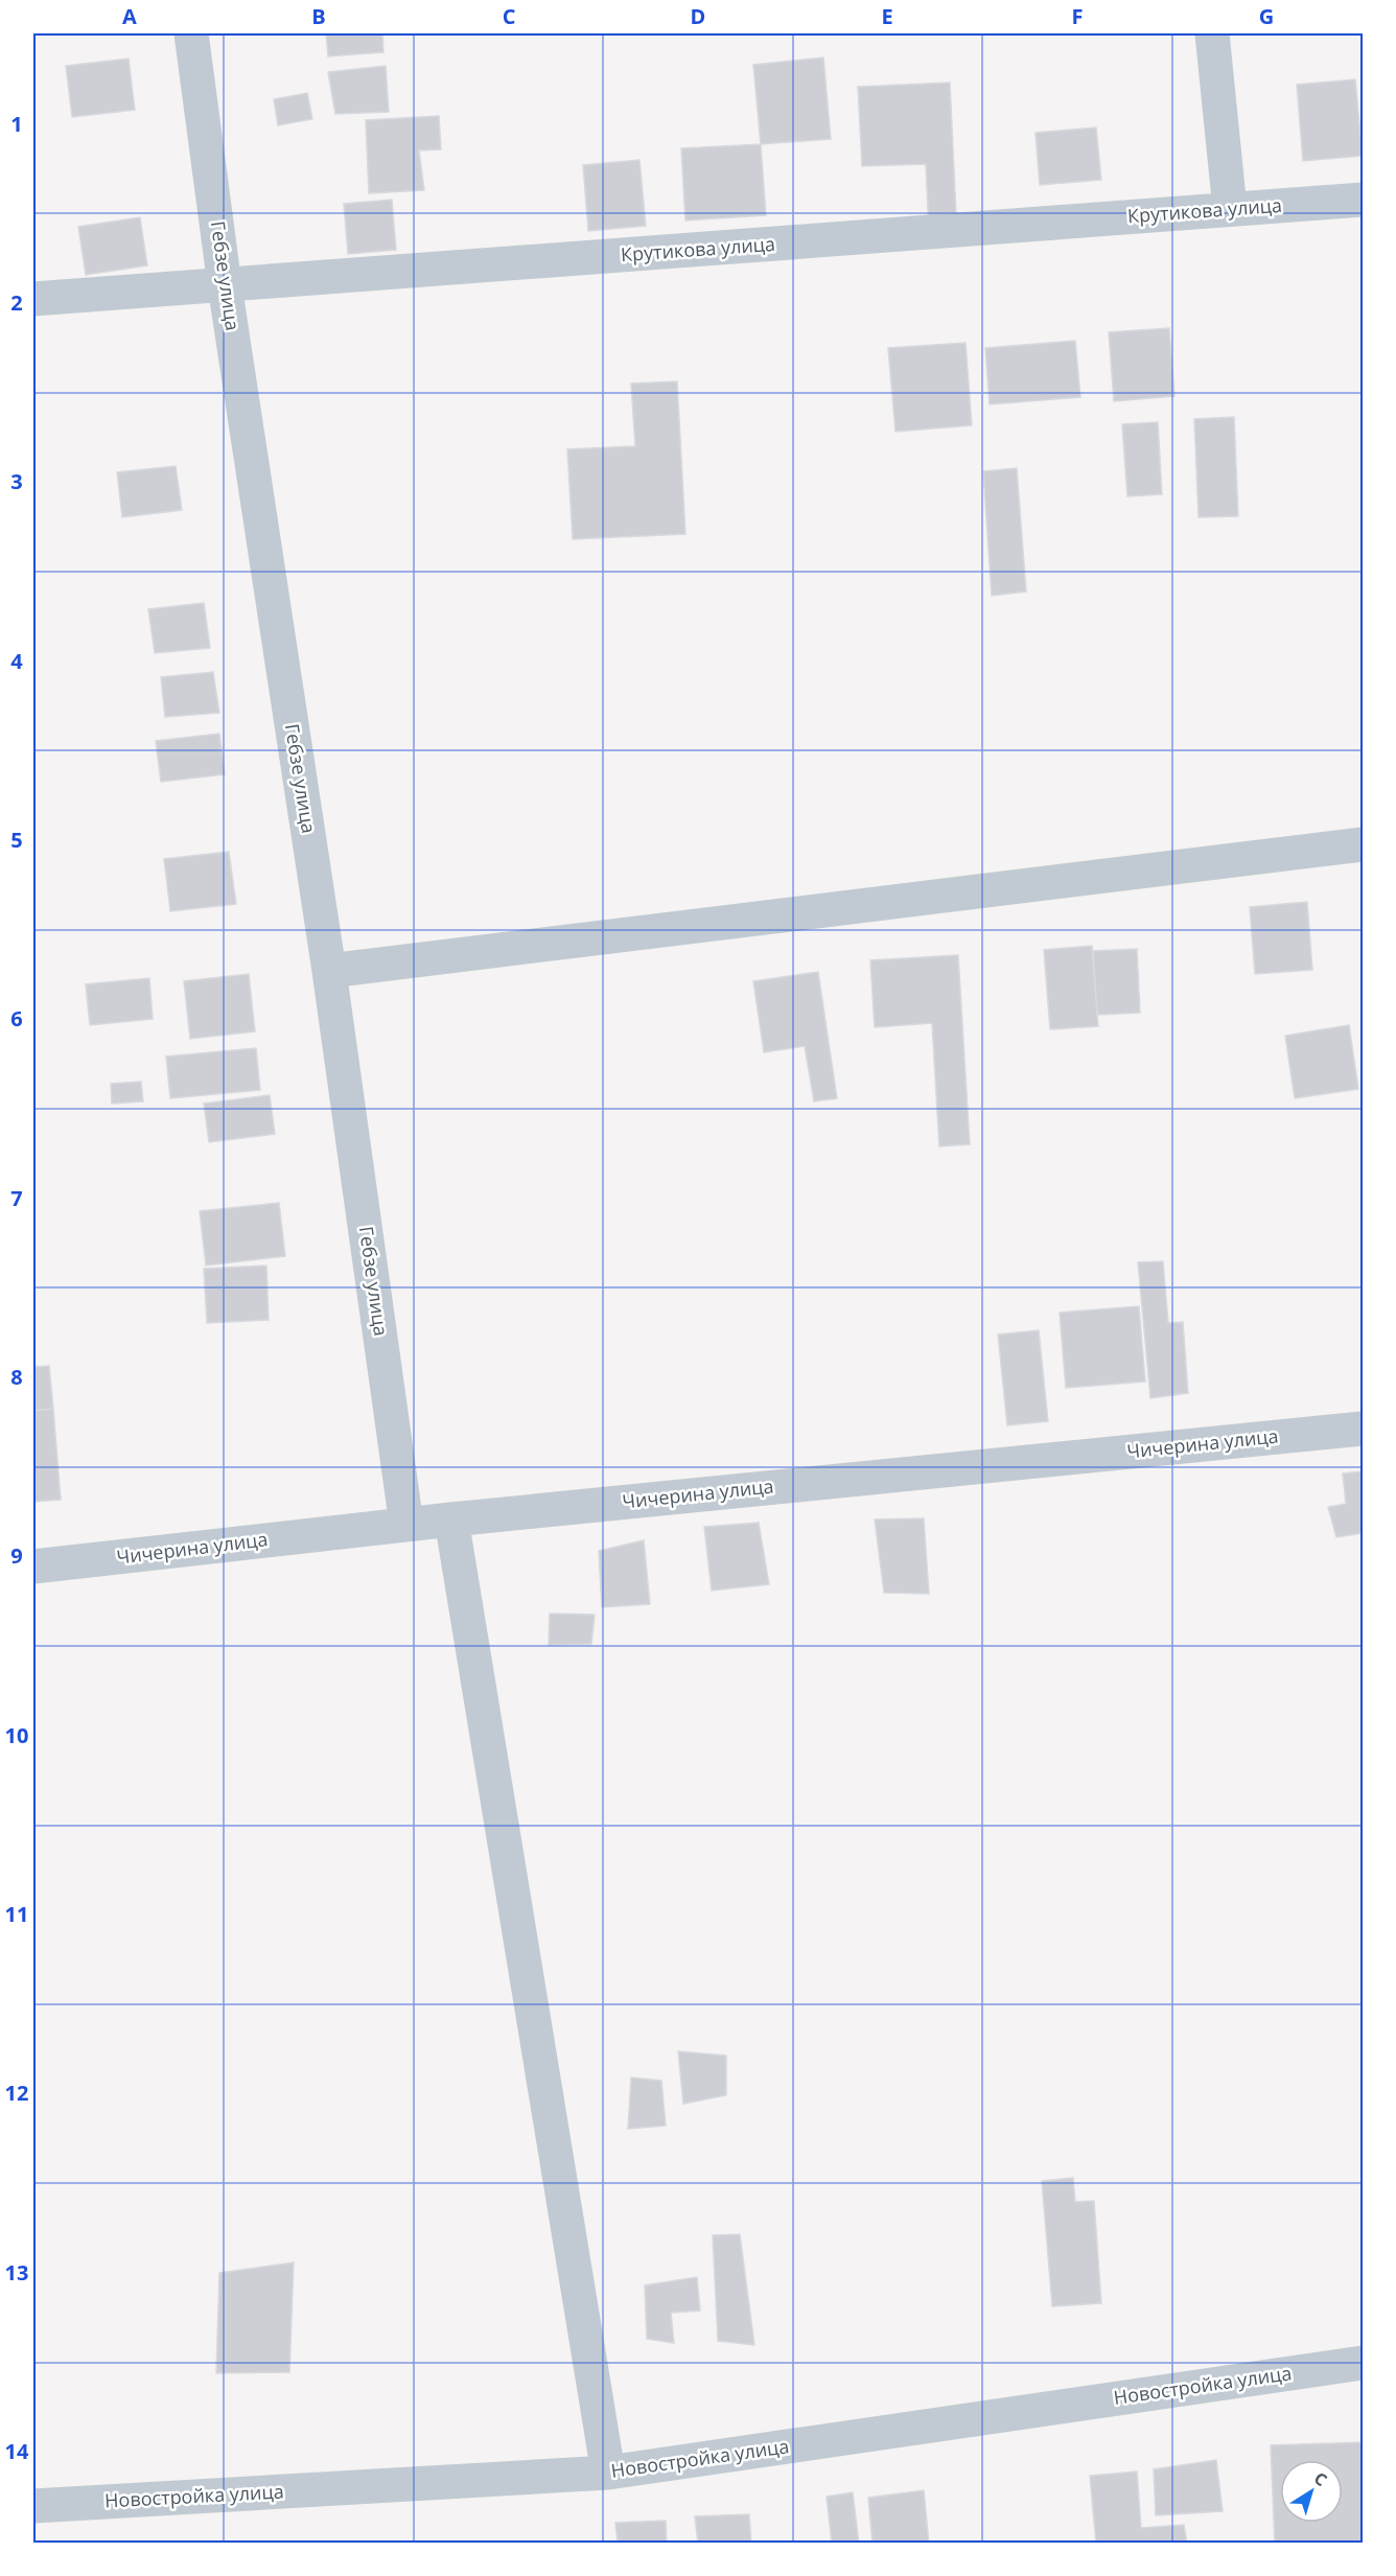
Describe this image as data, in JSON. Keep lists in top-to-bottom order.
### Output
{
  "streets": {
    "street": [
      "Крутикова улица",
      "Гебзе улица",
      "Чичерина улица",
      "Новостройка улица"
    ]
  },
  "crossings": [
    ["Крутикова улица", "Гебзе улица"],
    ["Гебзе улица", "Чичерина улица"]
  ],
  "north": "top right",
  "grid": {
    "columns": [
      "A",
      "B",
      "C",
      "D",
      "E",
      "F",
      "G"
    ],
    "rows": [
      "1",
      "2",
      "3",
      "4",
      "5",
      "6",
      "7",
      "8",
      "9",
      "10",
      "11",
      "12",
      "13",
      "14"
    ]
  }
}
